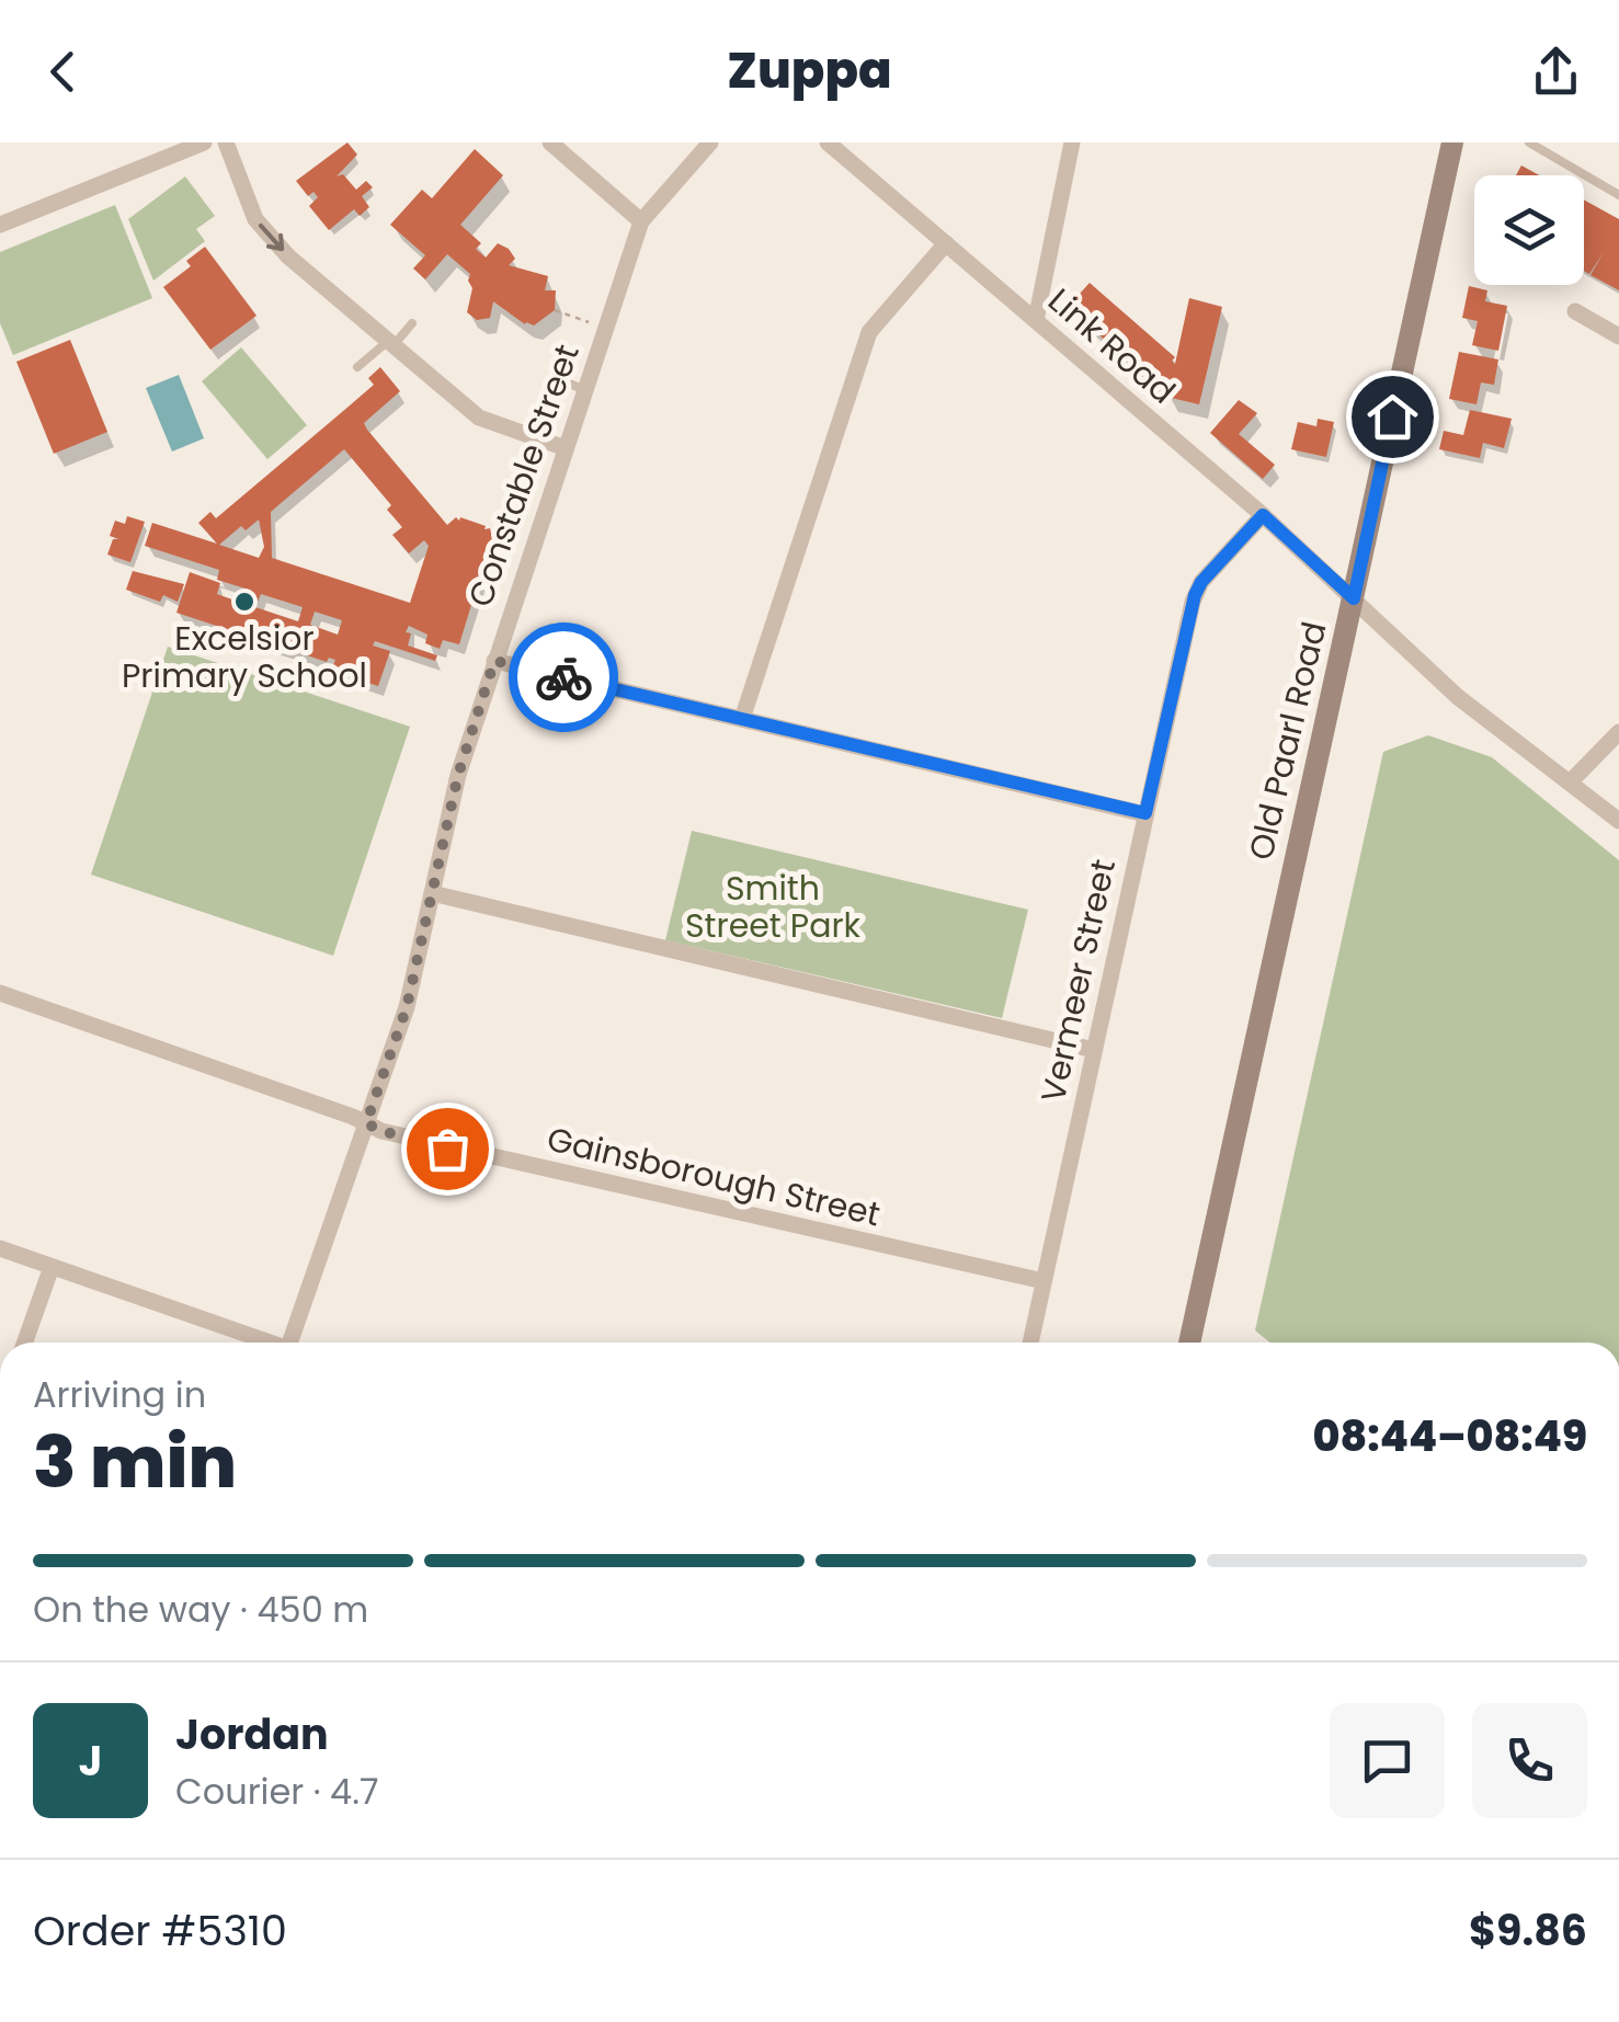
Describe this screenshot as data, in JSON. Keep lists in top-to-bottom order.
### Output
{
  "streets": {
    "main road": ["Old Paarl Road"],
    "street": [
      "Link Road",
      "Constable Street",
      "Vermeer Street",
      "Gainsborough Street"
    ]
  },
  "crossings": [
    ["Link Road", "Old Paarl Road"],
    ["Link Road", "Vermeer Street"],
    ["Constable Street", "Gainsborough Street"],
    ["Vermeer Street", "Gainsborough Street"]
  ],
  "parks": ["Smith Street Park"],
  "places": ["Excelsior Primary School"],
  "page": {
    "header": "Zuppa",
    "heading": ["3 min", "Arriving in", "08:44–08:49"],
    "panel": [
      "Jordan",
      "Courier · 4.7",
      "Order #5310",
      "$9.86"
    ],
    "bar": "On the way · 450 m",
    "round": "J"
  }
}
